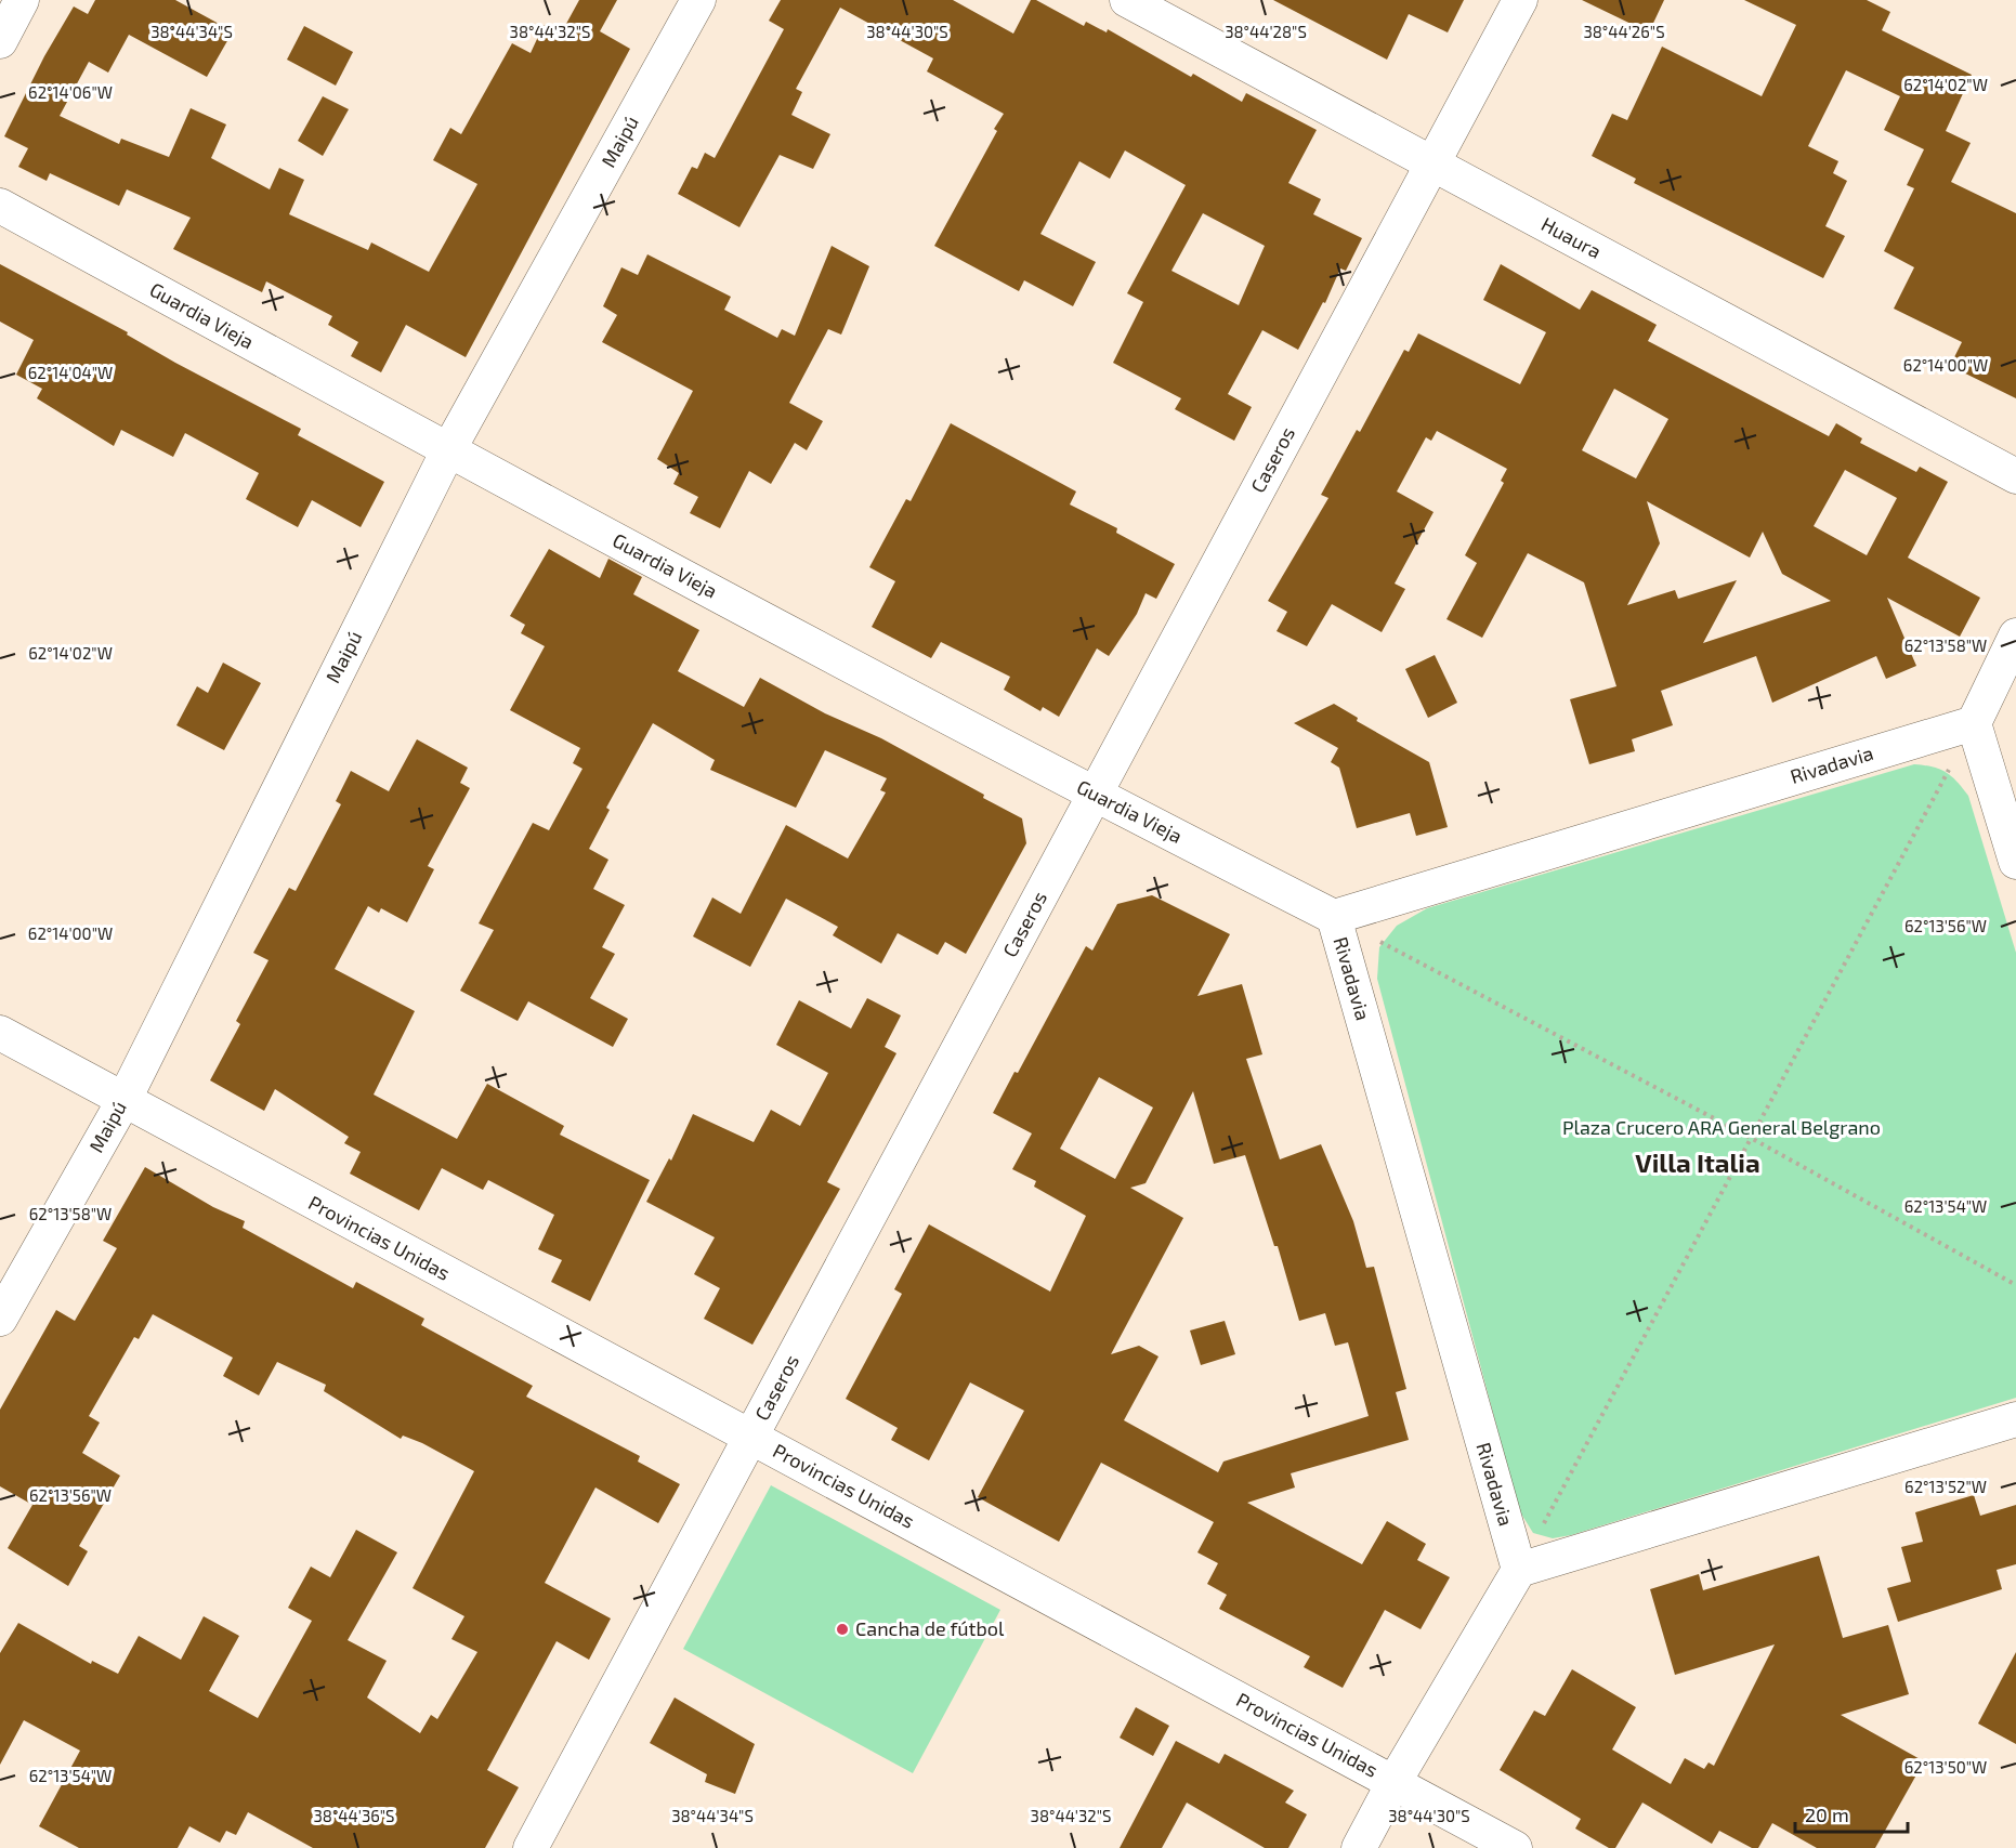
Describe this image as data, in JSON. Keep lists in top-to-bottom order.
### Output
{
  "streets": {
    "street": [
      "Maipú",
      "Huaura",
      "Guardia Vieja",
      "Caseros",
      "Rivadavia",
      "Provincias Unidas"
    ]
  },
  "crossings": [
    ["Maipú", "Guardia Vieja"],
    ["Maipú", "Provincias Unidas"],
    ["Huaura", "Caseros"],
    ["Guardia Vieja", "Caseros"],
    ["Guardia Vieja", "Rivadavia"],
    ["Caseros", "Provincias Unidas"]
  ],
  "districts": ["Villa Italia"],
  "parks": ["Plaza Crucero ARA General Belgrano"],
  "places": ["Cancha de fútbol"],
  "scale_bar": "20 m",
  "coordinates": [
    "38°44'34\"S",
    "38°44'32\"S",
    "38°44'30\"S",
    "38°44'28\"S",
    "38°44'26\"S",
    "62°14'02\"W",
    "62°14'06\"W",
    "62°14'00\"W",
    "62°14'04\"W",
    "62°13'58\"W",
    "62°13'56\"W",
    "62°13'54\"W",
    "62°13'52\"W",
    "62°13'50\"W",
    "38°44'36\"S"
  ]
}
